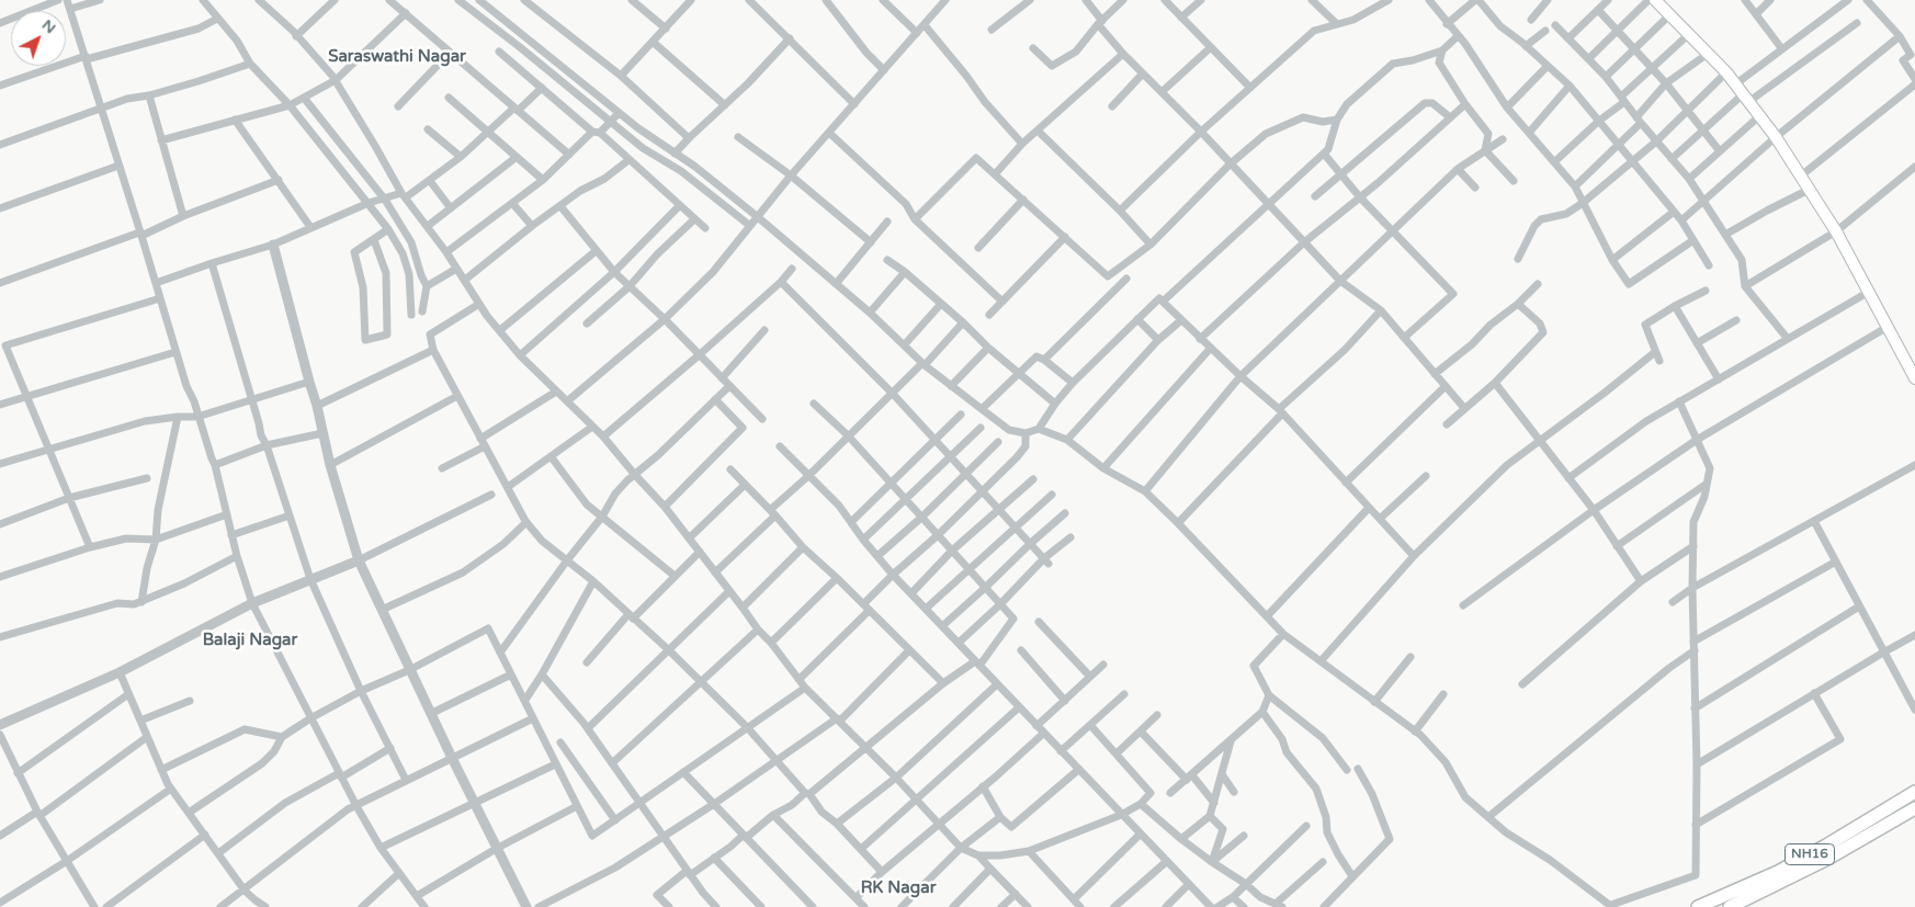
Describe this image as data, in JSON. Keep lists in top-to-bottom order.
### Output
{
  "streets": {
    "highway": ["NH16"]
  },
  "districts": ["Saraswathi Nagar", "Balaji Nagar", "RK Nagar"],
  "north": "top right"
}
